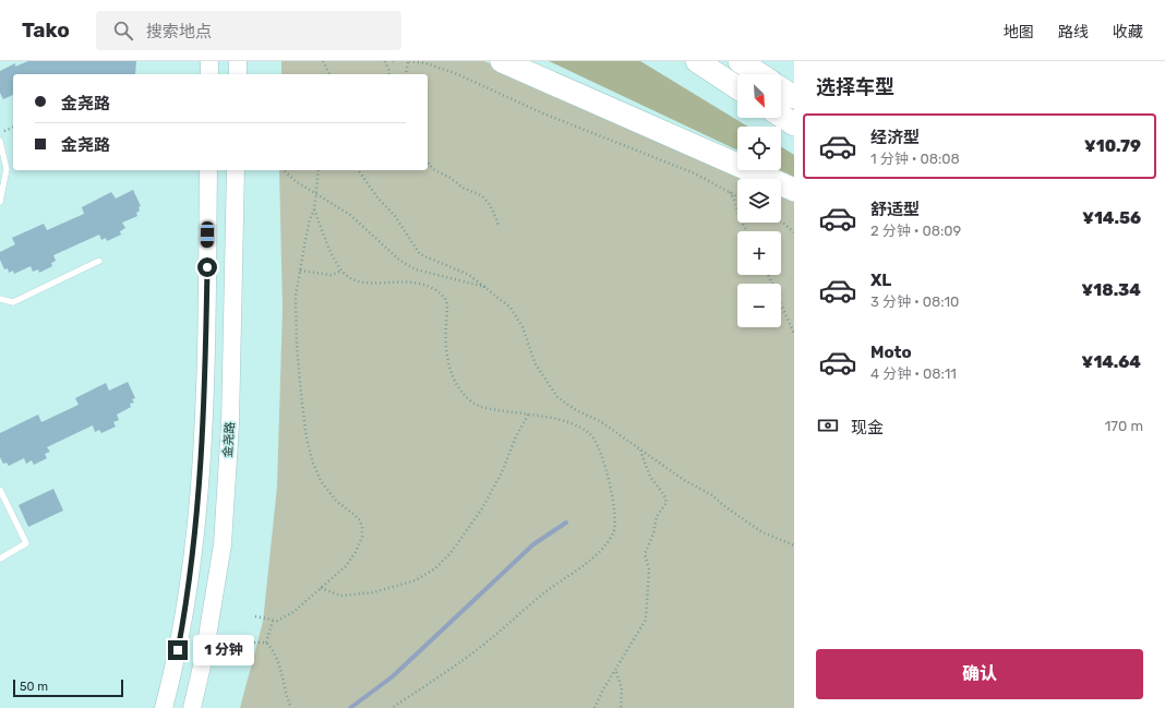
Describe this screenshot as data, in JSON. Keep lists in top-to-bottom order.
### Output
{
  "streets": {
    "main road": ["金尧路"]
  },
  "scale_bar": "50 m",
  "north": "bottom right",
  "page": {
    "header": "Tako",
    "search": "搜索地点",
    "nav": ["地图", "路线", "收藏"],
    "heading": "选择车型",
    "map_buttons": ["+", "−"],
    "banner": ["金尧路", "金尧路"],
    "list": [
      {
        "name": "经济型",
        "note": "1 分钟 · 08:08",
        "value": "¥10.79"
      },
      {
        "name": "舒适型",
        "note": "2 分钟 · 08:09",
        "value": "¥14.56"
      },
      {
        "name": "XL",
        "note": "3 分钟 · 08:10",
        "value": "¥18.34"
      },
      {
        "name": "Moto",
        "note": "4 分钟 · 08:11",
        "value": "¥14.64"
      }
    ],
    "pay": ["现金", "170 m"],
    "bubble": "1 分钟",
    "buttons": "确认",
    "scale": "50 m"
  }
}
